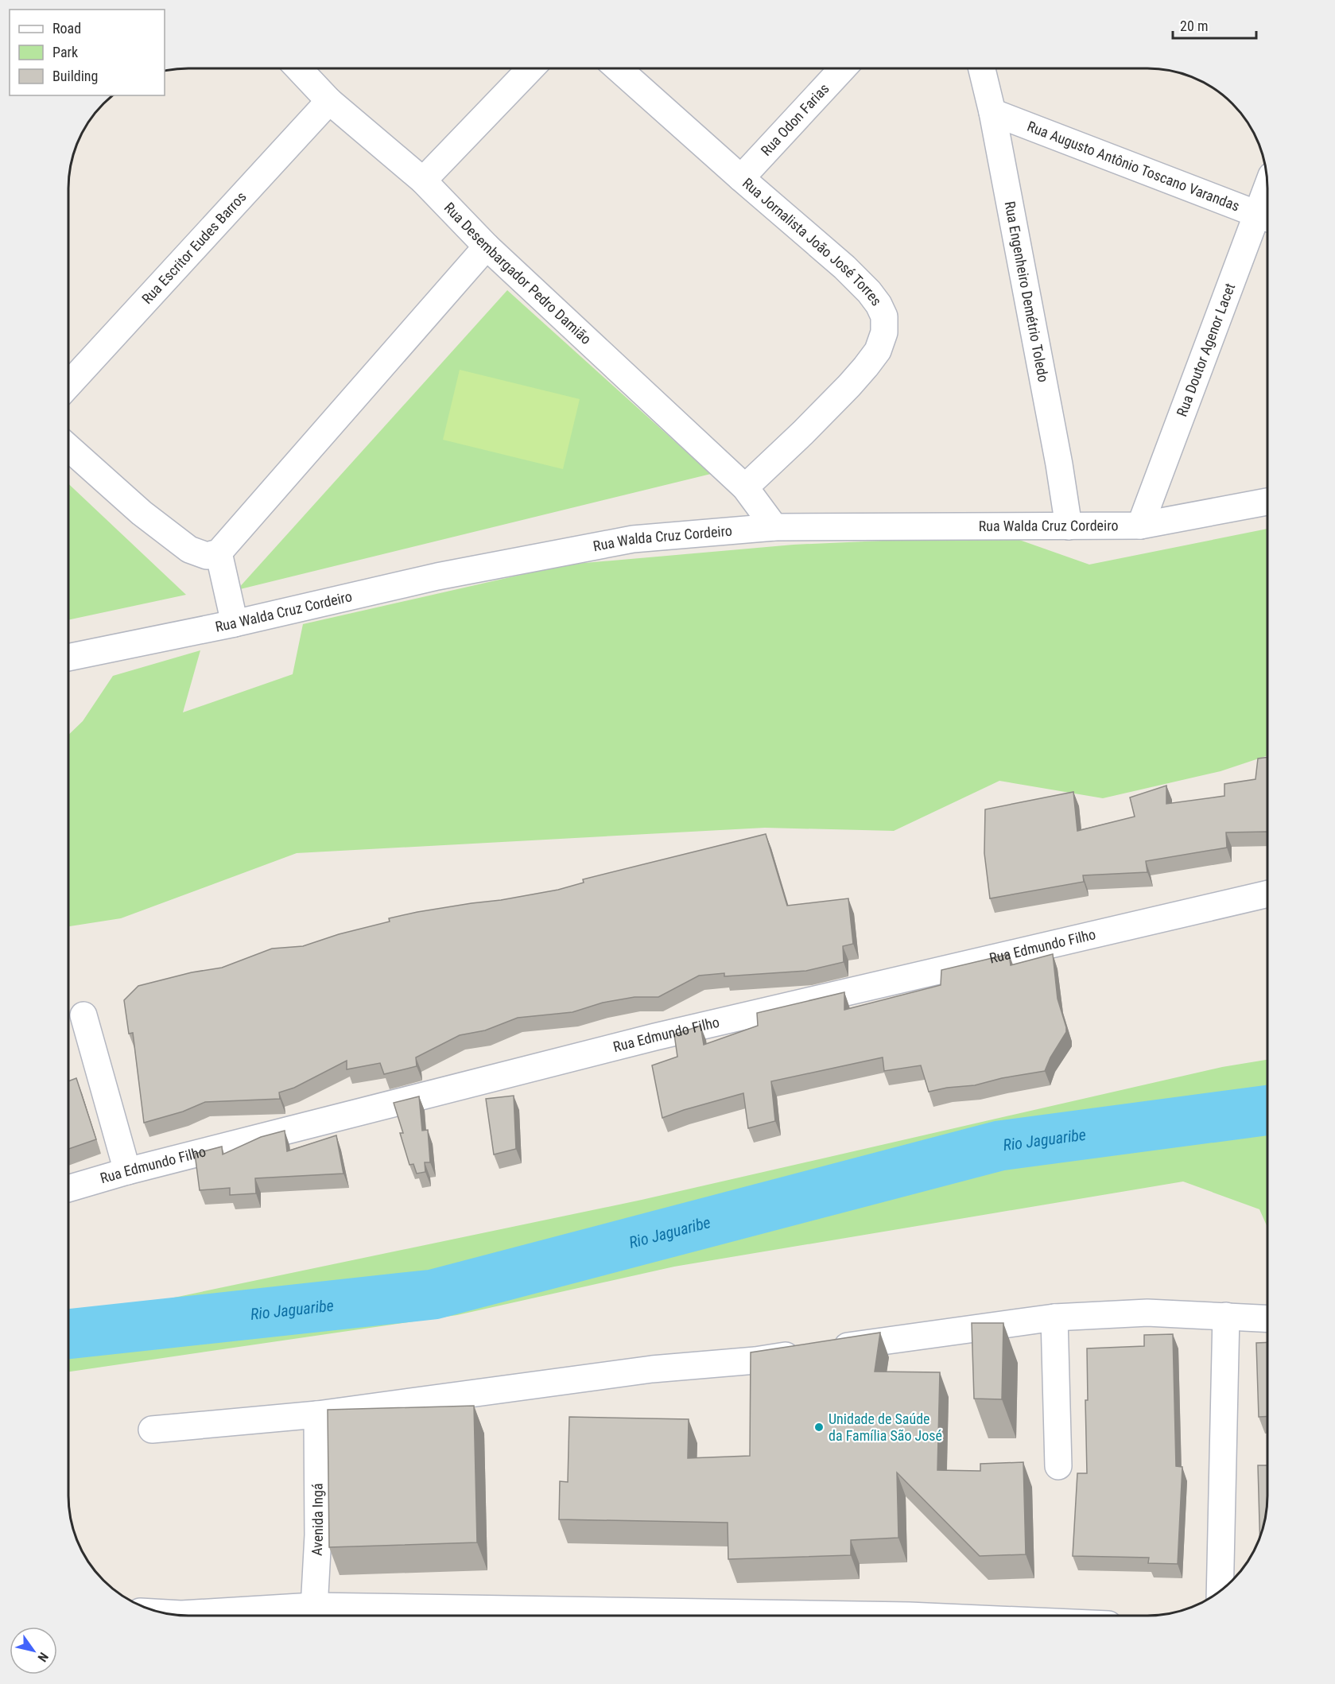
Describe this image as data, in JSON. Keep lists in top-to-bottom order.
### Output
{
  "streets": {
    "street": [
      "Rua Odon Farias",
      "Rua Augusto Antônio Toscano Varandas",
      "Rua Jornalista João José Torres",
      "Rua Escritor Eudes Barros",
      "Rua Desembargador Pedro Damião",
      "Rua Engenheiro Demétrio Toledo",
      "Rua Doutor Agenor Lacet",
      "Rua Walda Cruz Cordeiro",
      "Rua Edmundo Filho",
      "Avenida Ingá"
    ]
  },
  "crossings": [
    ["Rua Odon Farias", "Rua Jornalista João José Torres"],
    ["Rua Augusto Antônio Toscano Varandas", "Rua Engenheiro Demétrio Toledo"],
    ["Rua Augusto Antônio Toscano Varandas", "Rua Doutor Agenor Lacet"],
    ["Rua Jornalista João José Torres", "Rua Desembargador Pedro Damião"],
    ["Rua Escritor Eudes Barros", "Rua Desembargador Pedro Damião"],
    ["Rua Desembargador Pedro Damião", "Rua Walda Cruz Cordeiro"],
    ["Rua Engenheiro Demétrio Toledo", "Rua Walda Cruz Cordeiro"],
    ["Rua Doutor Agenor Lacet", "Rua Walda Cruz Cordeiro"]
  ],
  "water": ["Rio Jaguaribe"],
  "places": ["Unidade de Saúde da Família São José"],
  "legend": ["Road", "Park", "Building"],
  "scale_bar": "20 m",
  "north": "bottom right"
}
